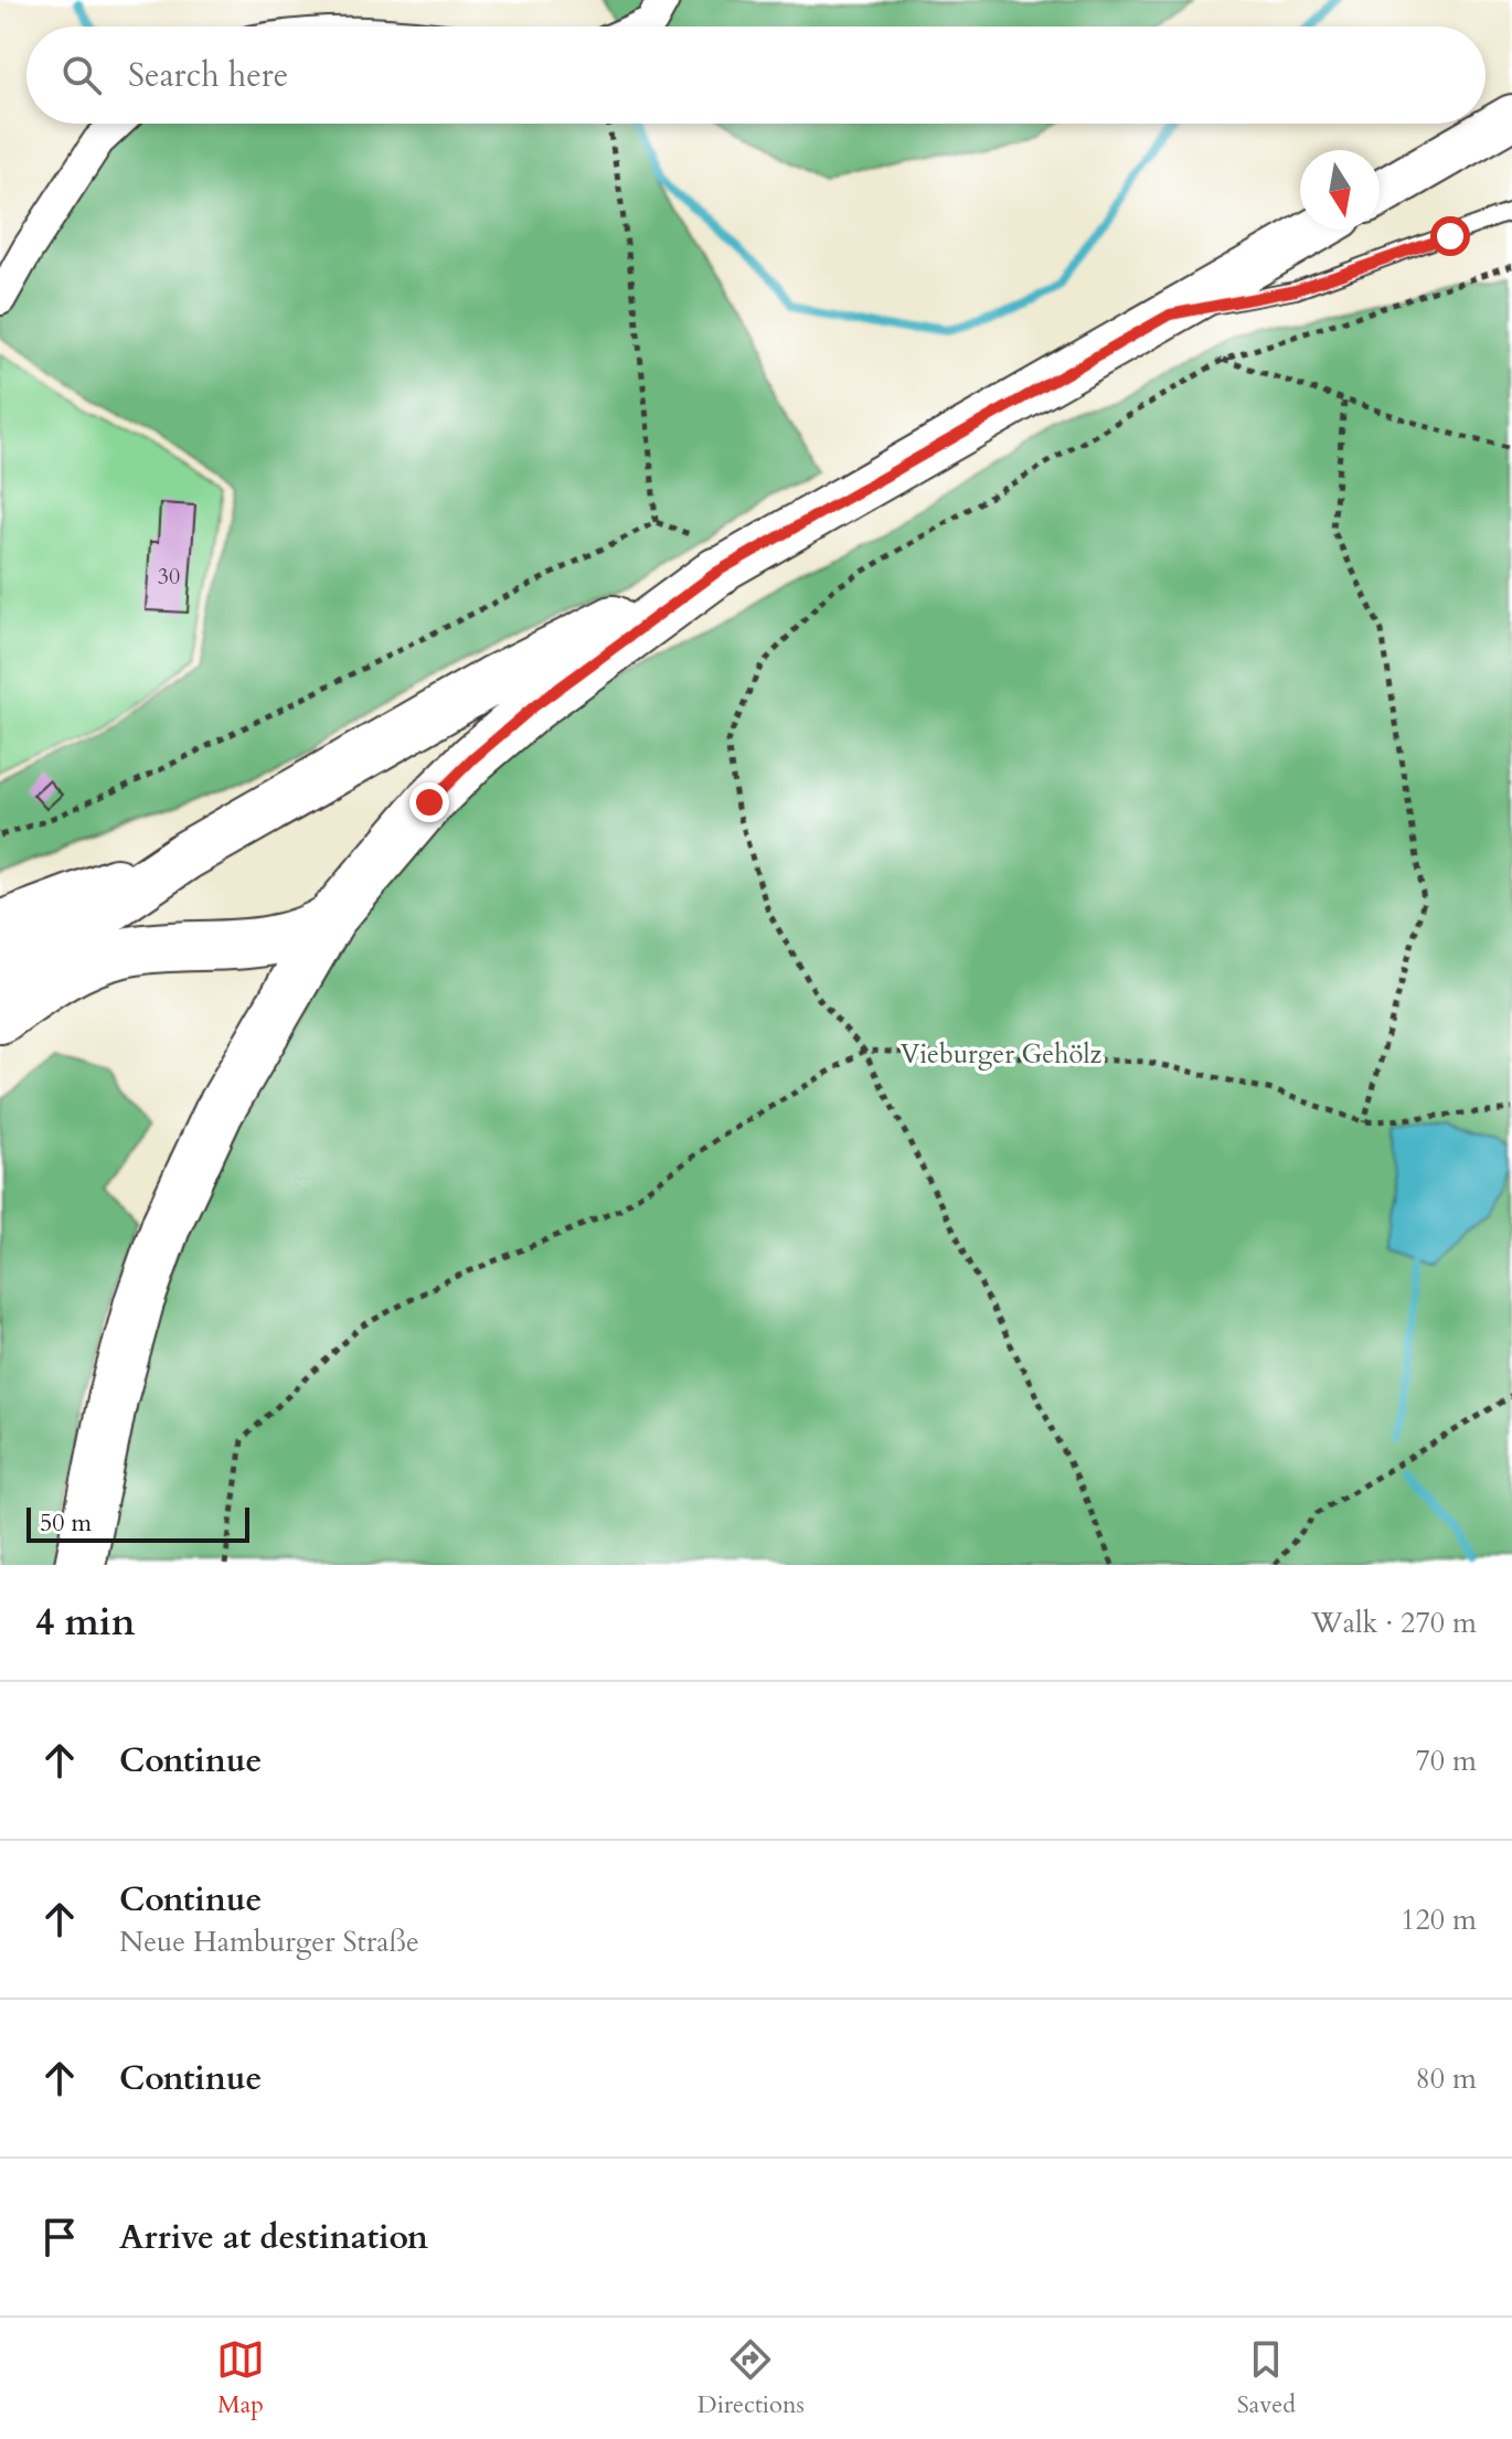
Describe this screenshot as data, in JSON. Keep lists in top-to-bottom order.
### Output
{
  "parks": ["Vieburger Gehölz"],
  "house_numbers": ["30"],
  "scale_bar": "50 m",
  "north": "bottom",
  "page": {
    "search": "Search here",
    "scale": "50 m",
    "heading": ["4 min", "Walk · 270 m"],
    "list": [
      ["Continue", "70 m"],
      ["Continue", "Neue Hamburger Straße", "120 m"],
      ["Continue", "80 m"],
      "Arrive at destination"
    ],
    "nav": ["Map", "Directions", "Saved"]
  }
}
